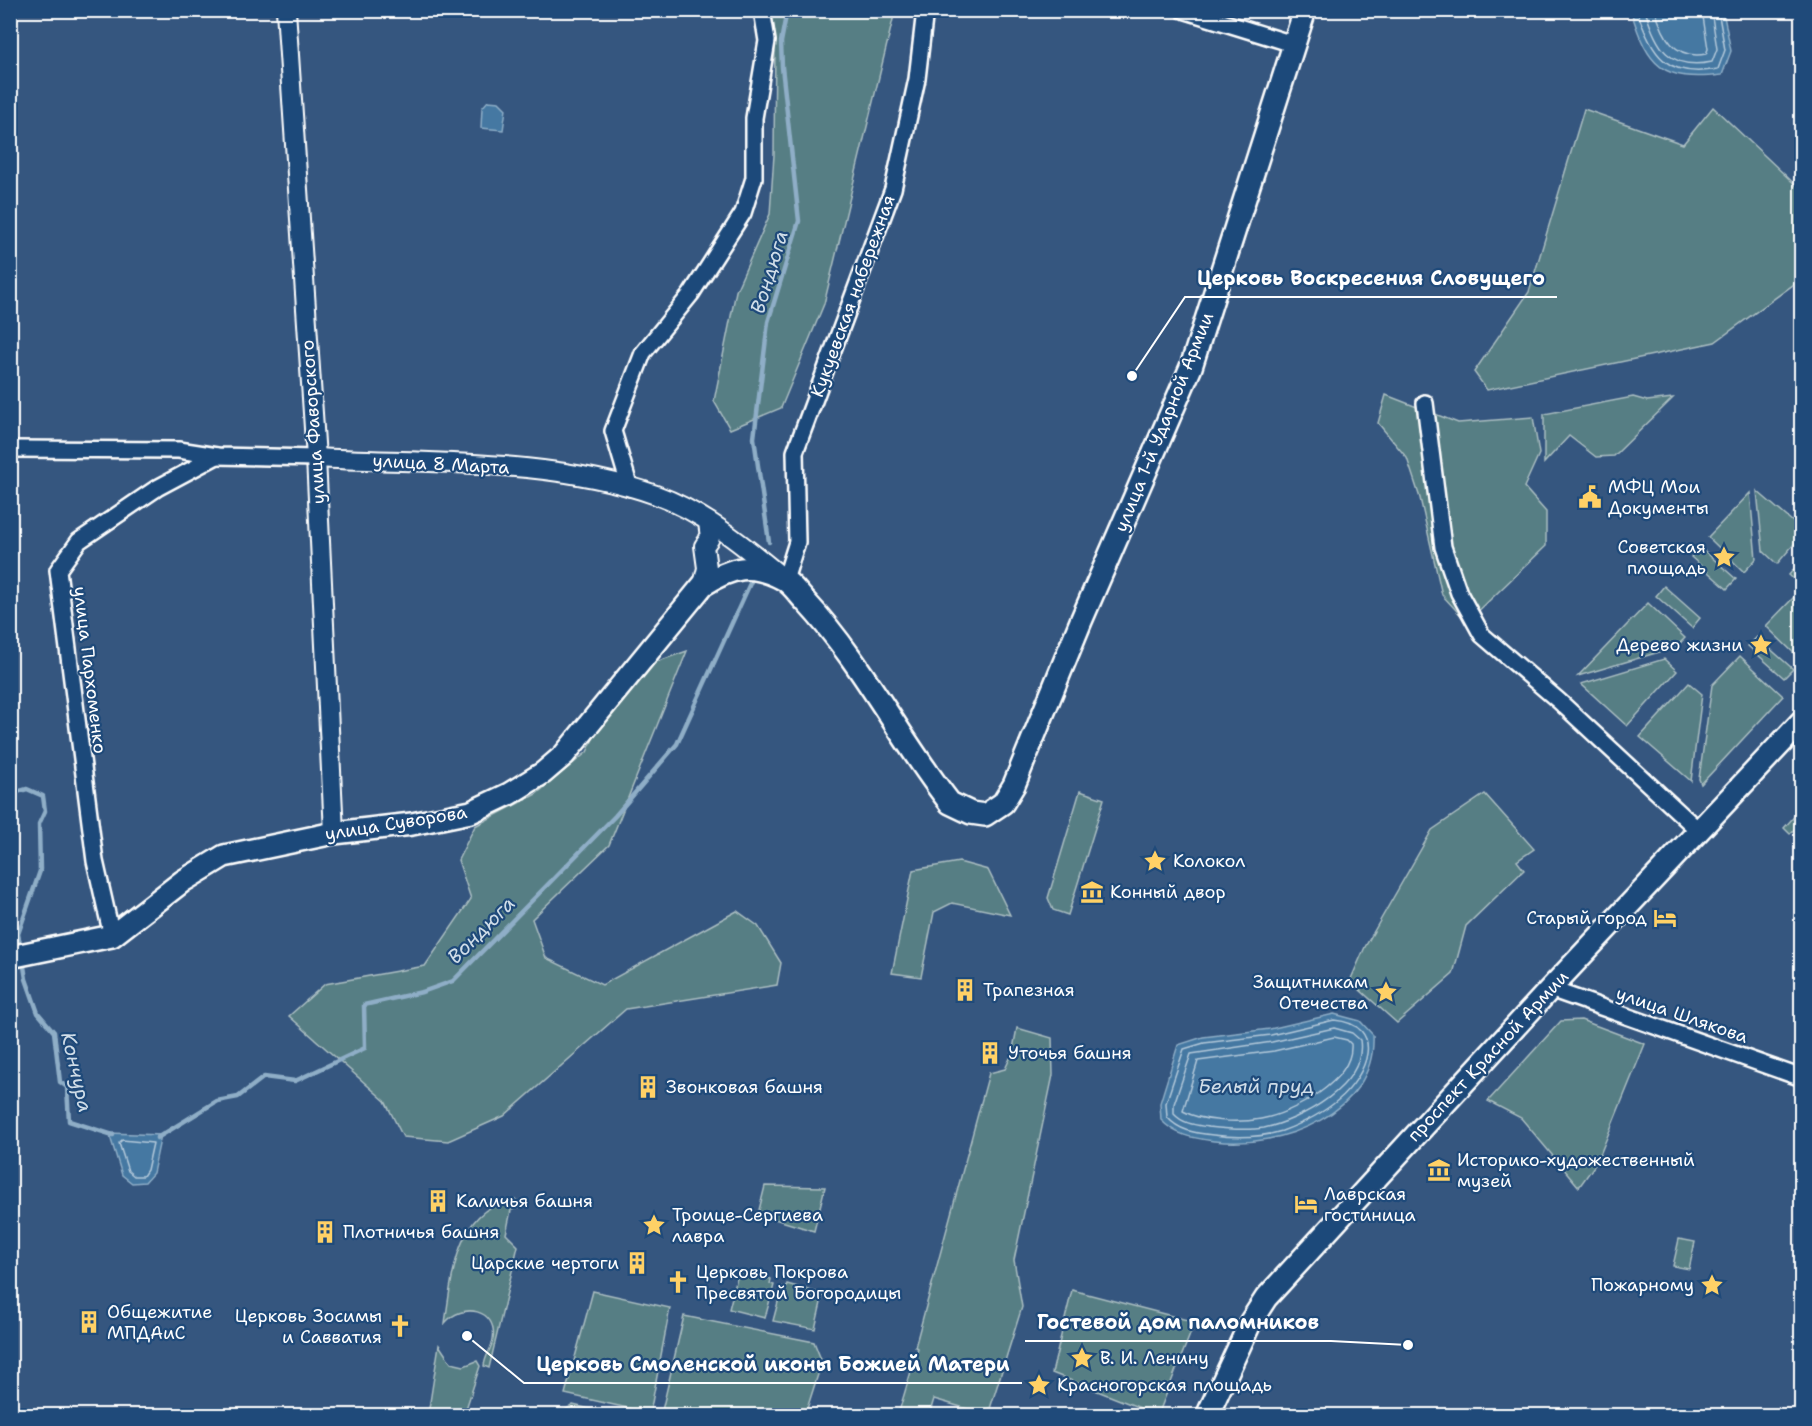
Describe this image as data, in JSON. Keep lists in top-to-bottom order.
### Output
{
  "streets": {
    "main road": [
      "улица 1-й Ударной Армии",
      "улица 8 Марта",
      "улица Суворова",
      "проспект Красной Армии"
    ],
    "street": [
      "Кукуевская набережная",
      "улица Фаворского",
      "улица Пархоменко",
      "улица Шлякова"
    ]
  },
  "crossings": [
    ["Кукуевская набережная", "улица 8 Марта"],
    ["Кукуевская набережная", "улица Суворова"],
    ["улица Фаворского", "улица 8 Марта"],
    ["улица Фаворского", "улица Суворова"],
    ["улица 1-й Ударной Армии", "улица 8 Марта"],
    ["улица 8 Марта", "улица Пархоменко"],
    ["улица 8 Марта", "улица Суворова"],
    ["улица Пархоменко", "улица Суворова"],
    ["улица Шлякова", "проспект Красной Армии"]
  ],
  "water": ["Вондюга", "Кончура", "Белый пруд"],
  "places": {
    "other": ["Церковь Воскресения Словущего", "Церковь Смоленской иконы Божией Матери", "Гостевой дом паломников"],
    "public building": ["МФЦ Мои Документы"],
    "place": [
      "Советская площадь",
      "Дерево жизни",
      "Колокол",
      "Защитникам Отечества",
      "Троице-Сергиева лавра",
      "Пожарному",
      "В. И. Ленину",
      "Красногорская площадь"
    ],
    "museum": ["Конный двор", "Историко-художественный музей"],
    "hotel": ["Старый город", "Лаврская гостиница"],
    "building": [
      "Трапезная",
      "Уточья башня",
      "Звонковая башня",
      "Каличья башня",
      "Плотничья башня",
      "Царские чертоги",
      "Общежитие МПДАиС"
    ],
    "church": ["Церковь Покрова Пресвятой Богородицы", "Церковь Зосимы и Савватия"]
  }
}
